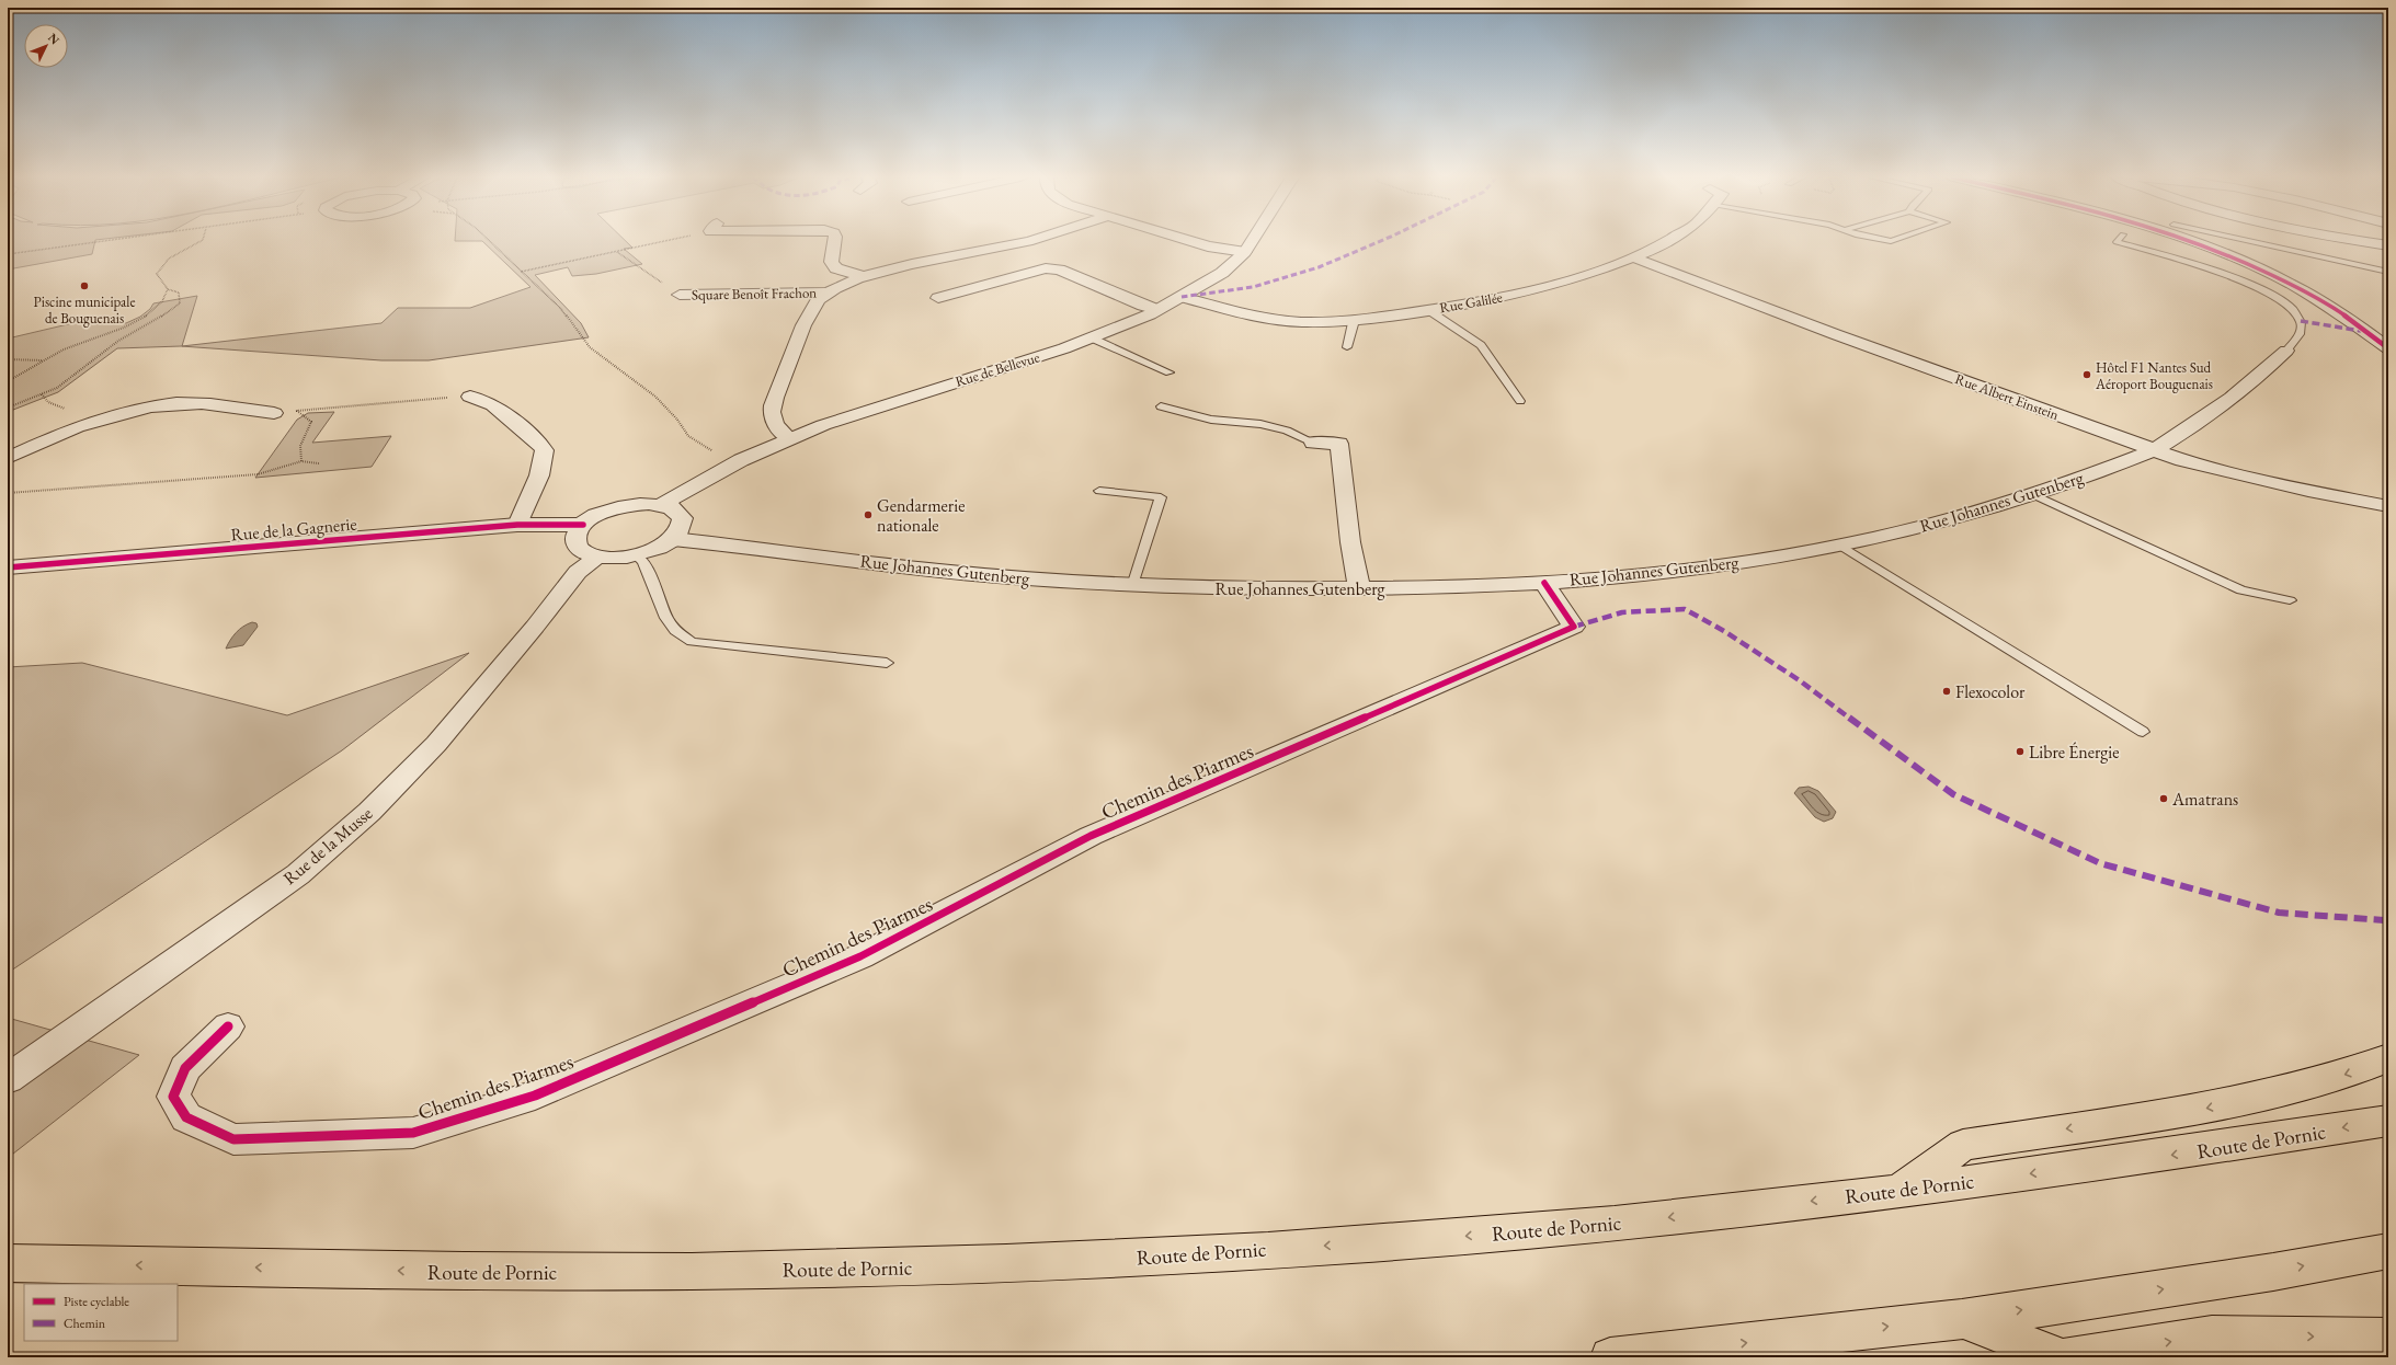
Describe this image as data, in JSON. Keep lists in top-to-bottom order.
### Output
{
  "streets": {
    "highway": ["Route de Pornic"],
    "street": [
      "Square Benoît Frachon",
      "Rue Galilée",
      "Rue de Bellevue",
      "Rue Albert Einstein",
      "Rue Johannes Gutenberg",
      "Rue de la Gagnerie",
      "Chemin des Piarmes",
      "Rue de la Musse"
    ]
  },
  "crossings": [
    ["Rue Galilée", "Rue de Bellevue"],
    ["Rue Galilée", "Rue Albert Einstein"],
    ["Rue Albert Einstein", "Rue Johannes Gutenberg"],
    ["Rue Johannes Gutenberg", "Chemin des Piarmes"]
  ],
  "places": [
    "Piscine municipale de Bouguenais",
    "Hôtel F1 Nantes Sud Aéroport Bouguenais",
    "Gendarmerie nationale",
    "Flexocolor",
    "Libre Énergie",
    "Amatrans"
  ],
  "legend": ["Piste cyclable", "Chemin"],
  "north": "top right"
}
